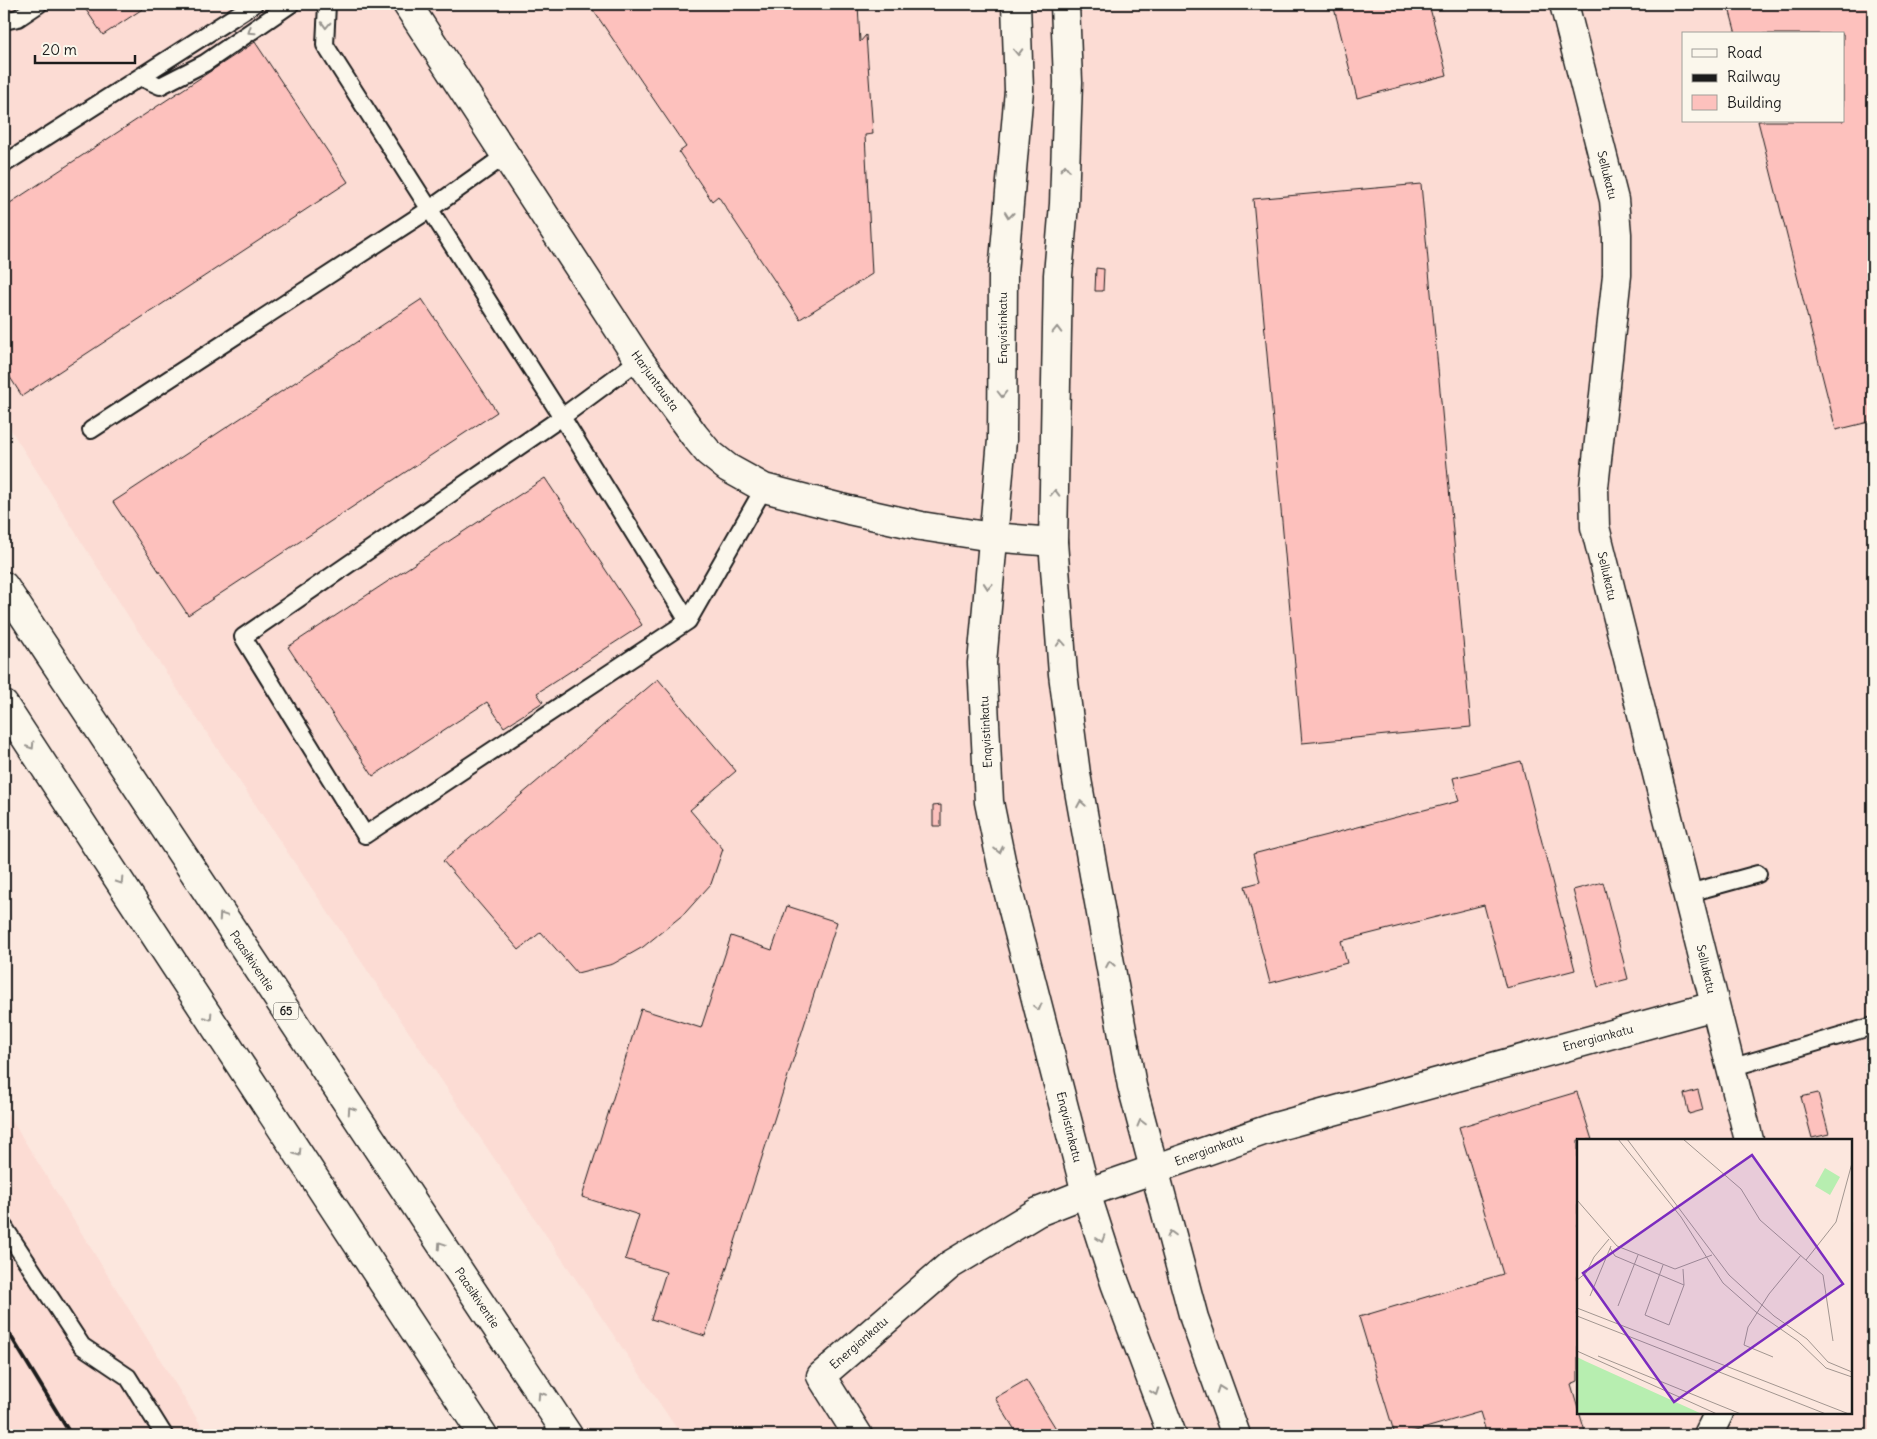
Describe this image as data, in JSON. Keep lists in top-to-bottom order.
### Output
{
  "streets": {
    "main road": [
      "Sellukatu",
      "Enqvistinkatu",
      "Harjuntausta",
      "Paasikiventie",
      "65",
      "Energiankatu"
    ]
  },
  "crossings": [
    ["Sellukatu", "Energiankatu"],
    ["Enqvistinkatu", "Harjuntausta"],
    ["Enqvistinkatu", "Energiankatu"]
  ],
  "legend": ["Road", "Railway", "Building"],
  "scale_bar": "20 m"
}
